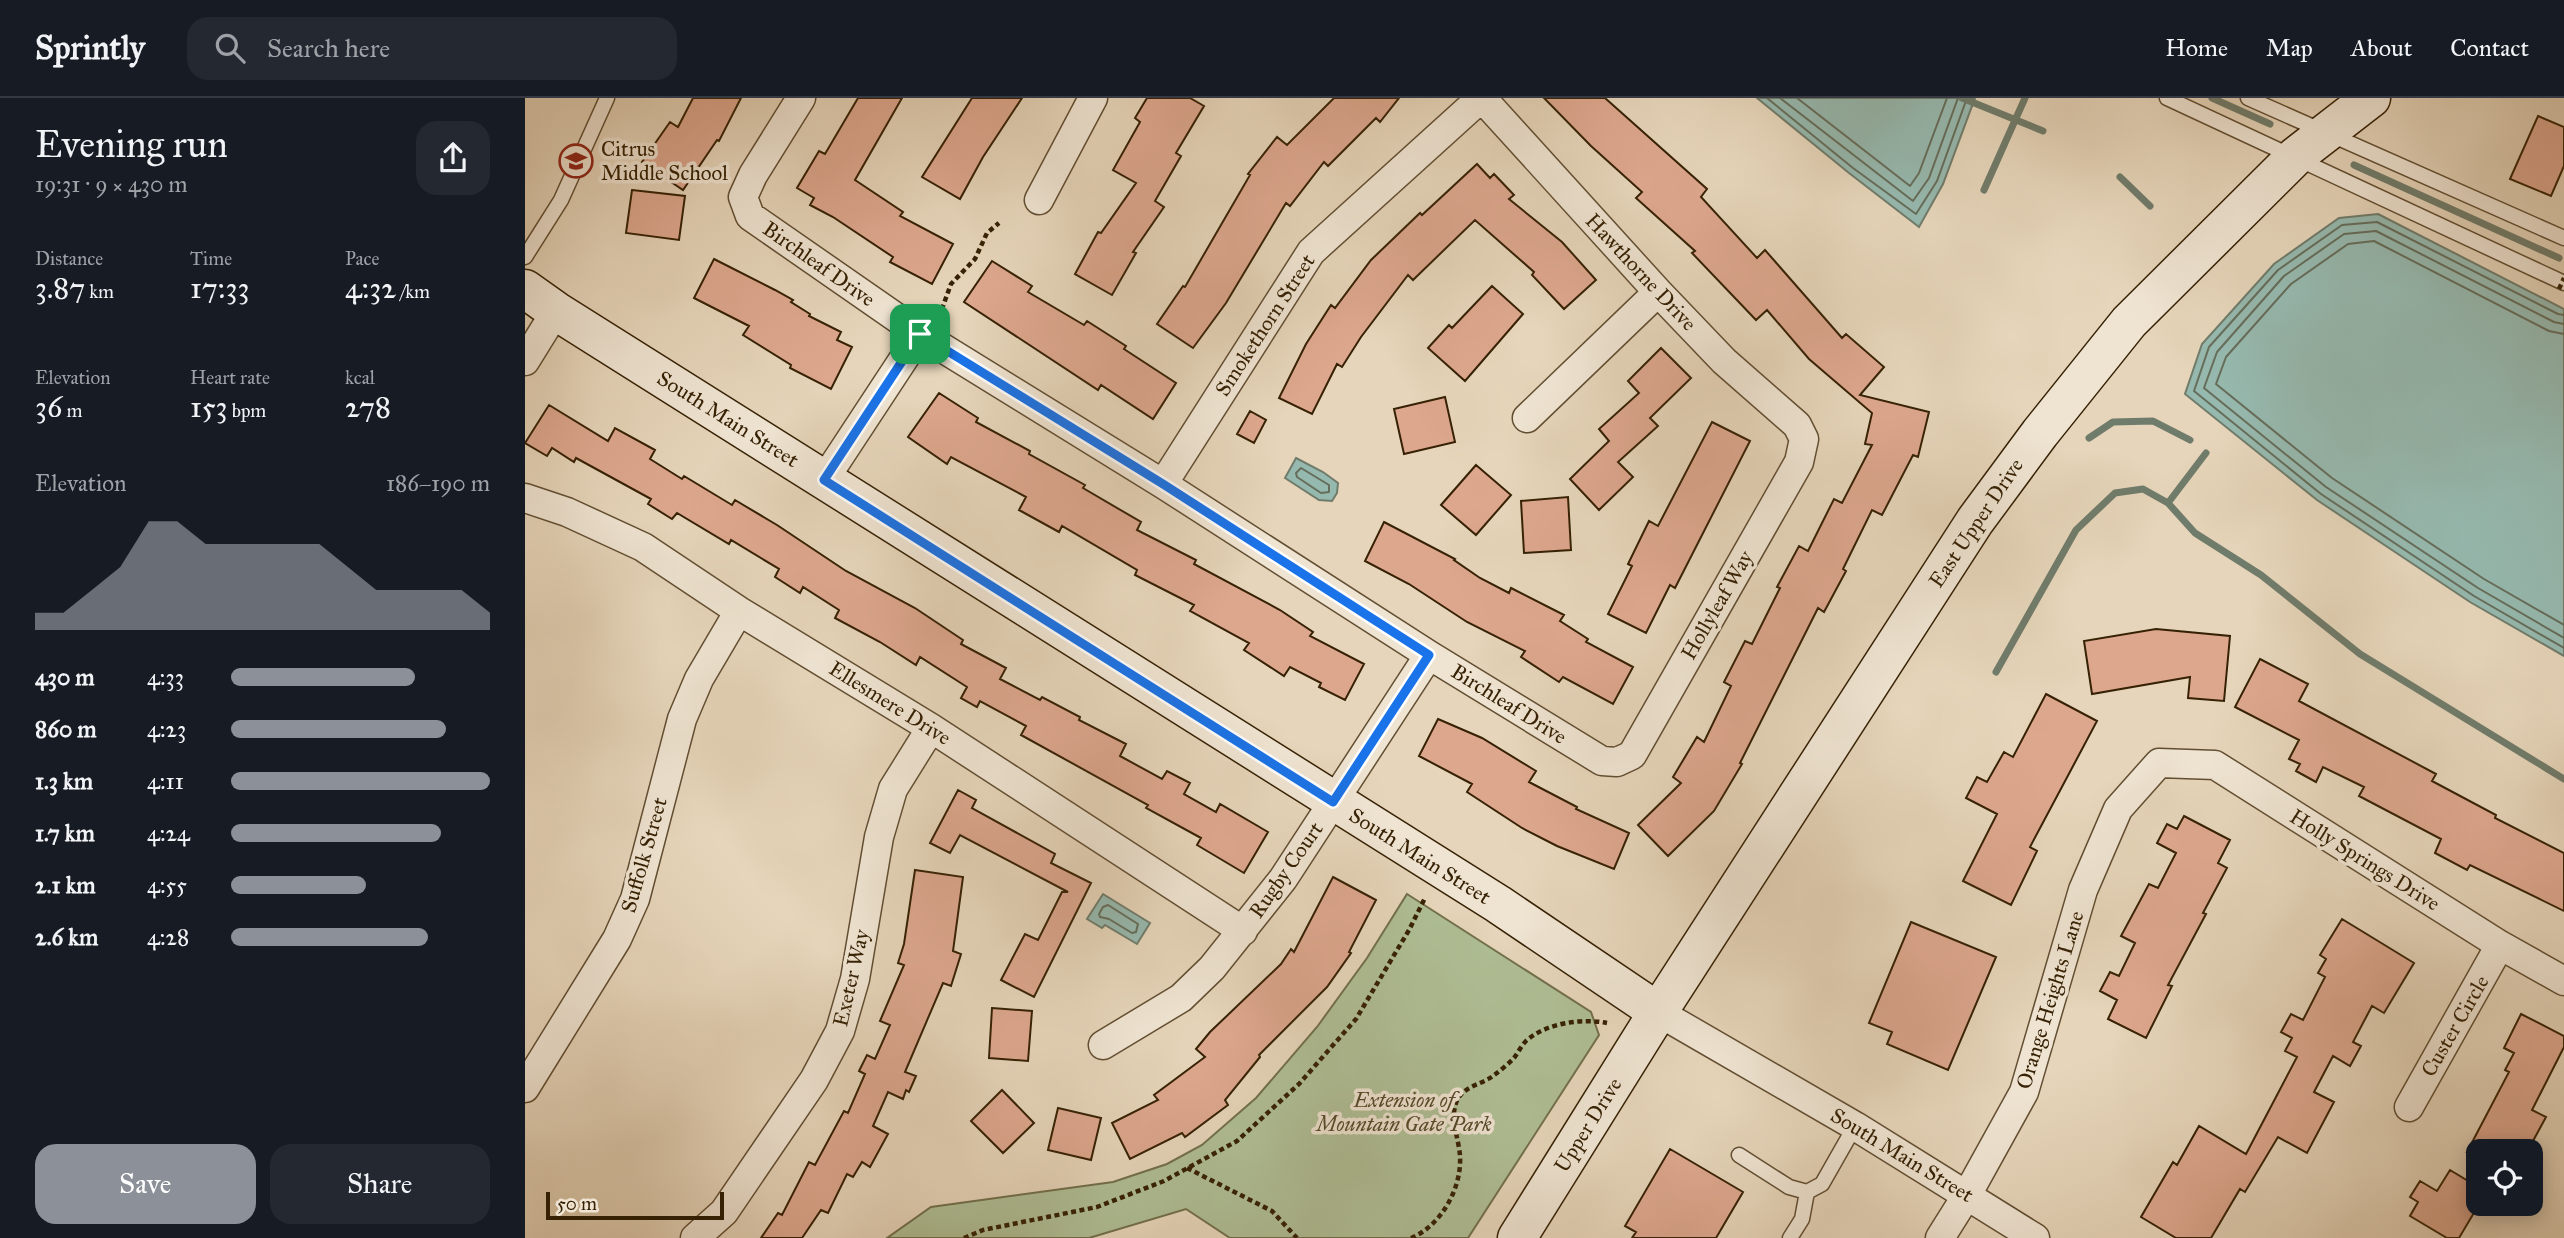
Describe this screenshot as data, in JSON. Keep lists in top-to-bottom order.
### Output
{
  "streets": {
    "main road": ["South Main Street", "East Upper Drive", "Upper Drive"],
    "street": [
      "Birchleaf Drive",
      "Hawthorne Drive",
      "Smokethorn Street",
      "Hollyleaf Way",
      "Ellesmere Drive",
      "Suffolk Street",
      "Holly Springs Drive",
      "Rugby Court",
      "Exeter Way",
      "Orange Heights Lane",
      "Custer Circle"
    ]
  },
  "crossings": [
    ["Birchleaf Drive", "Smokethorn Street"],
    ["Birchleaf Drive", "Hollyleaf Way"],
    ["Birchleaf Drive", "Rugby Court"],
    ["Hawthorne Drive", "Smokethorn Street"],
    ["Hawthorne Drive", "Hollyleaf Way"],
    ["South Main Street", "East Upper Drive"],
    ["South Main Street", "Rugby Court"],
    ["South Main Street", "Orange Heights Lane"],
    ["South Main Street", "Upper Drive"],
    ["East Upper Drive", "Upper Drive"],
    ["Ellesmere Drive", "Suffolk Street"],
    ["Ellesmere Drive", "Rugby Court"],
    ["Ellesmere Drive", "Exeter Way"],
    ["Holly Springs Drive", "Orange Heights Lane"],
    ["Holly Springs Drive", "Custer Circle"]
  ],
  "parks": ["Extension of Mountain Gate Park"],
  "places": {
    "school or university": ["Citrus Middle School"]
  },
  "scale_bar": "50 m",
  "page": {
    "header": "Sprintly",
    "search": "Search here",
    "nav": [
      "Home",
      "Map",
      "About",
      "Contact"
    ],
    "heading": ["Evening run", "19:31 · 9 × 430 m"],
    "stats": [
      ["Distance", "3.87 km"],
      ["Time", "17:33"],
      ["Pace", "4:32 /km"],
      ["Elevation", "36 m"],
      ["Heart rate", "153 bpm"],
      ["kcal", "278"]
    ],
    "chart": ["Elevation", "186–190 m"],
    "list": [
      {
        "name": "430 m",
        "note": "4:33"
      },
      {
        "name": "860 m",
        "note": "4:23"
      },
      {
        "name": "1.3 km",
        "note": "4:11"
      },
      {
        "name": "1.7 km",
        "note": "4:24"
      },
      {
        "name": "2.1 km",
        "note": "4:55"
      },
      {
        "name": "2.6 km",
        "note": "4:28"
      }
    ],
    "buttons": ["Save", "Share"],
    "scale": "50 m"
  }
}
